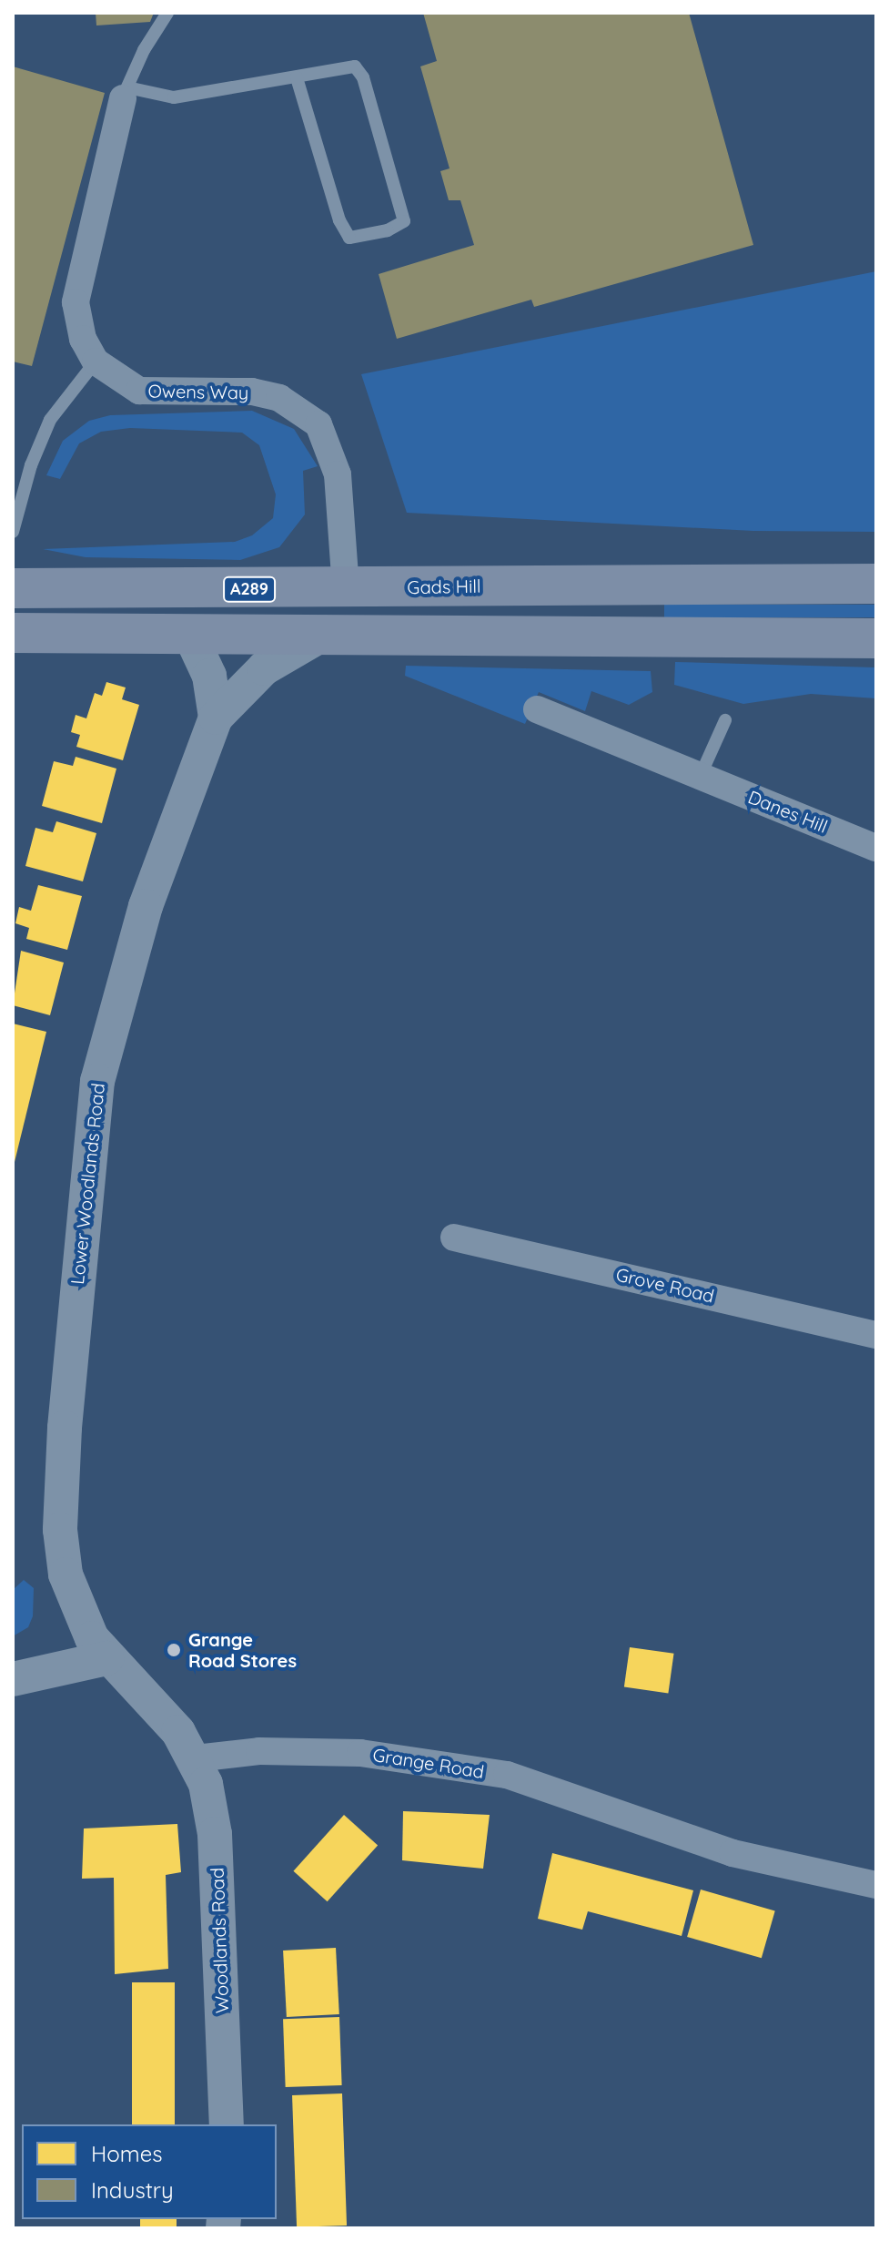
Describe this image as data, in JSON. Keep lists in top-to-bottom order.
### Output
{
  "streets": {
    "main road": ["Gads Hill", "A289"],
    "street": [
      "Owens Way",
      "Danes Hill",
      "Lower Woodlands Road",
      "Grove Road",
      "Grange Road",
      "Woodlands Road"
    ]
  },
  "crossings": [
    ["Owens Way", "Gads Hill"],
    ["Grange Road", "Woodlands Road"]
  ],
  "places": ["Grange Road Stores"],
  "legend": ["Homes", "Industry"]
}
